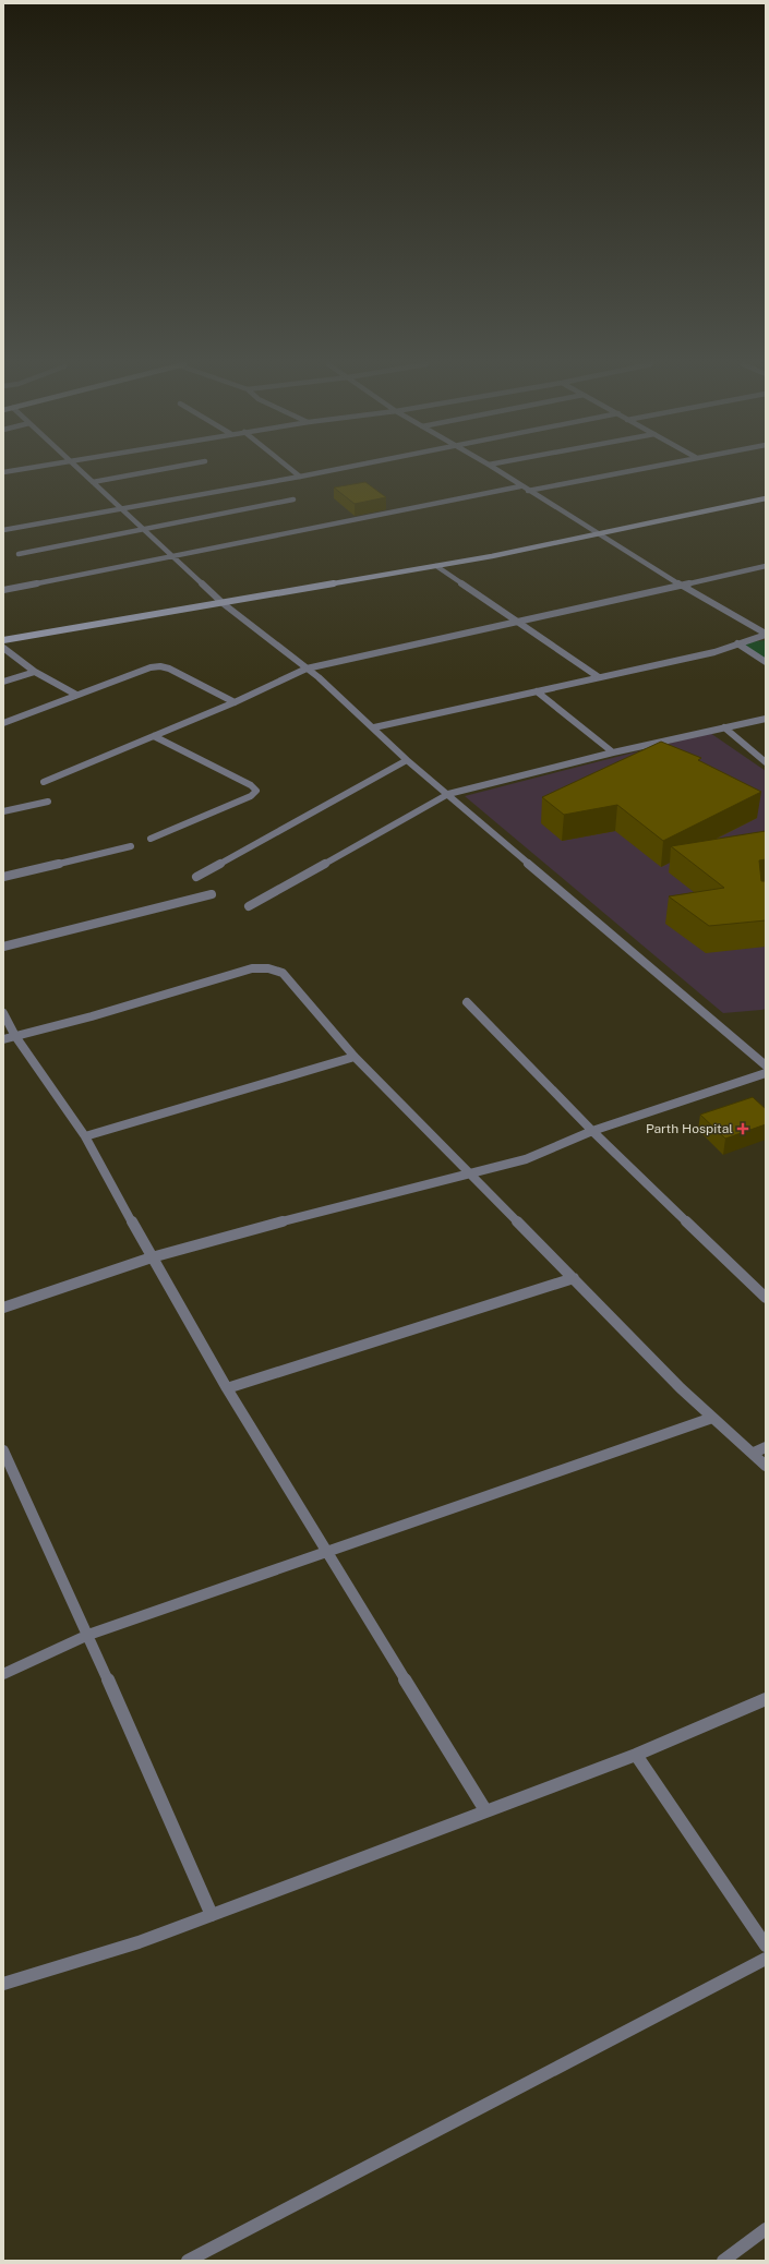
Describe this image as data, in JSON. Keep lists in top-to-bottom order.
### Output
{
  "places": {
    "health": ["Parth Hospital"]
  }
}
